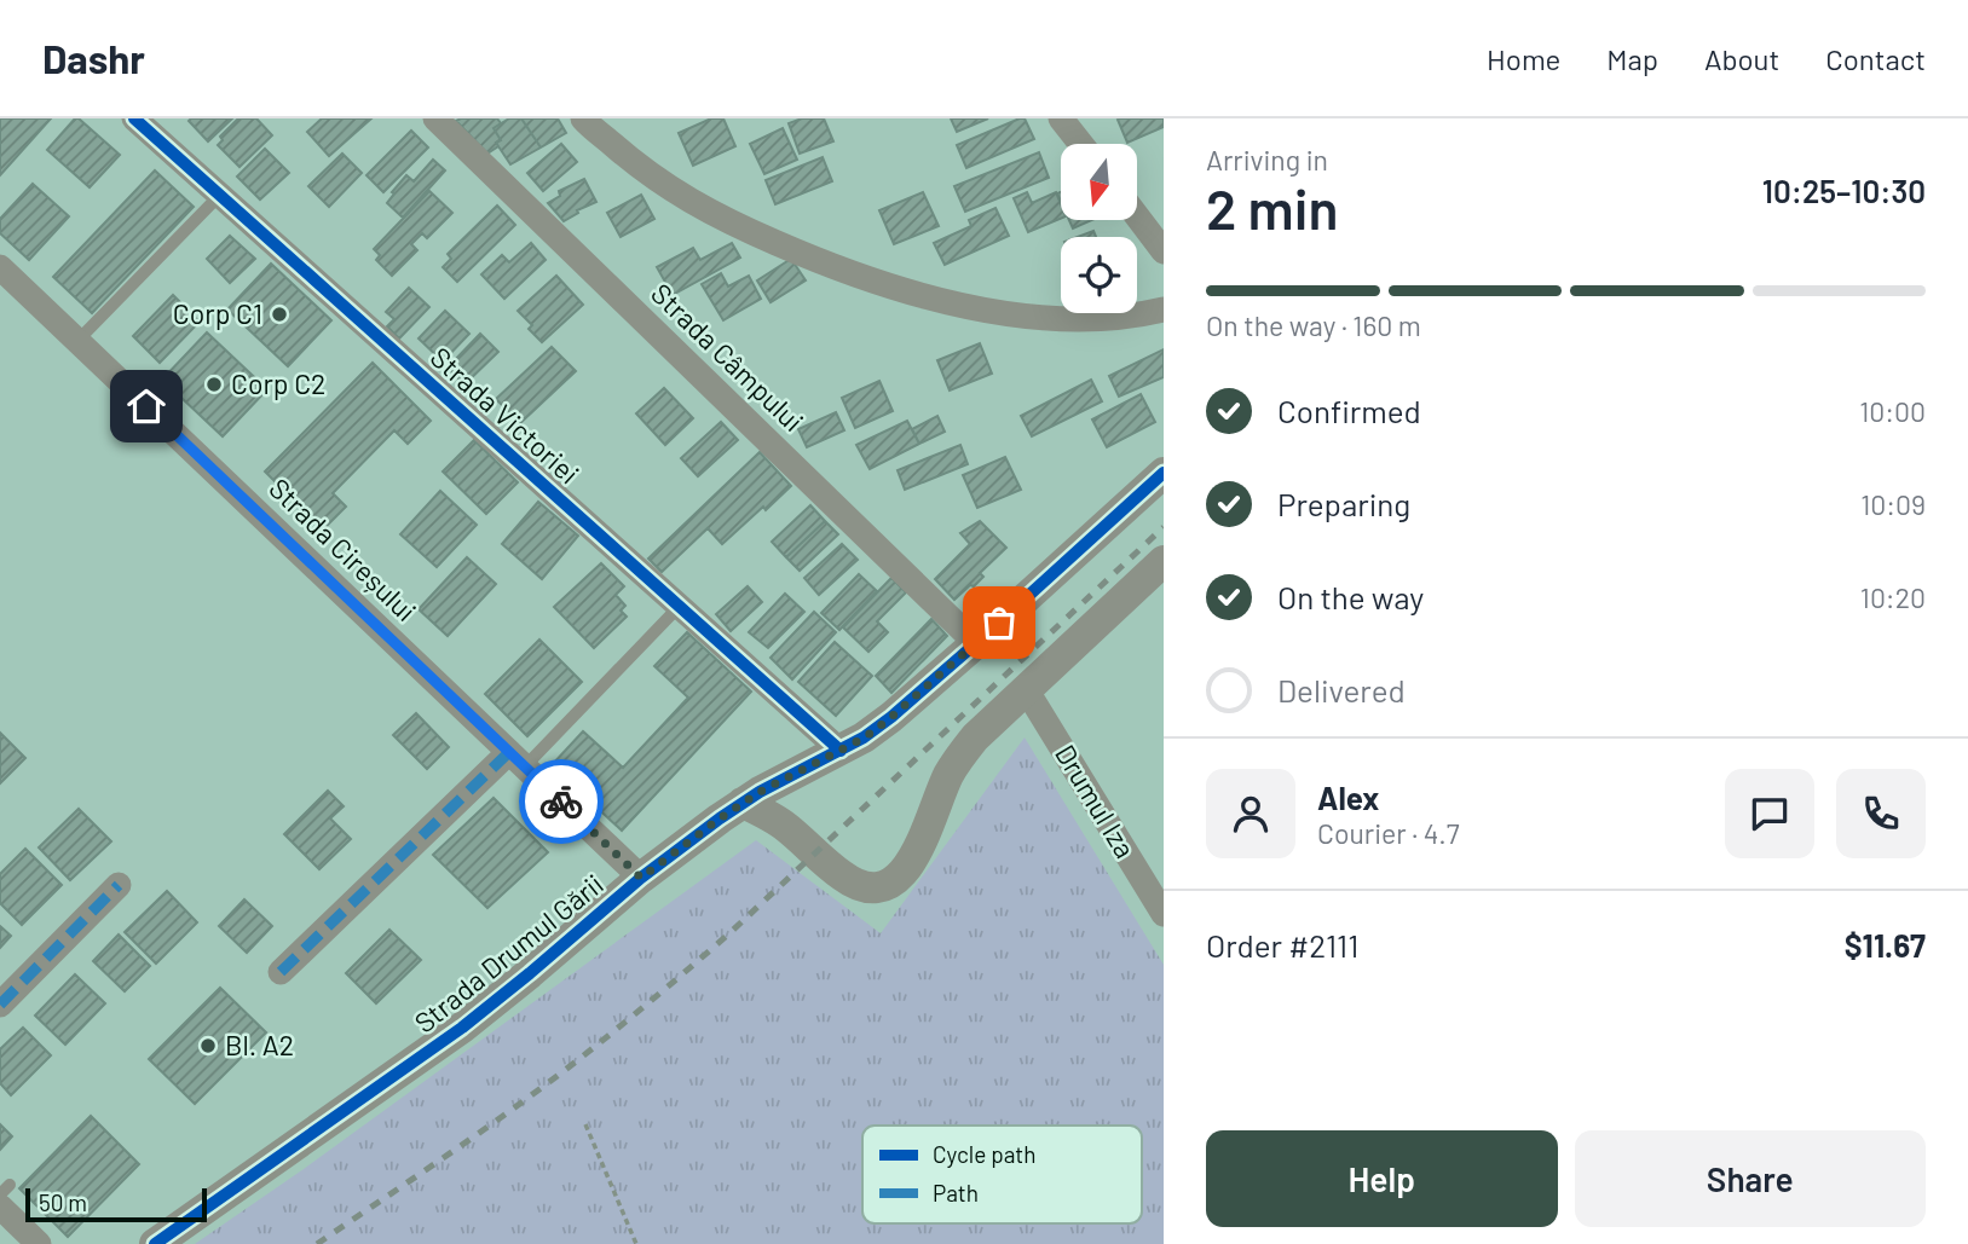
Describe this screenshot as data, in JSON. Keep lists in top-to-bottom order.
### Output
{
  "streets": {
    "street": [
      "Strada Câmpului",
      "Strada Victoriei",
      "Strada Cireșului",
      "Drumul Iza",
      "Strada Drumul Gării"
    ]
  },
  "crossings": [
    ["Strada Câmpului", "Strada Drumul Gării"],
    ["Strada Victoriei", "Strada Drumul Gării"],
    ["Strada Cireșului", "Strada Drumul Gării"]
  ],
  "places": ["Corp C1", "Corp C2", "Bl. A2"],
  "legend": ["Cycle path", "Path"],
  "scale_bar": "50 m",
  "north": "bottom",
  "page": {
    "header": "Dashr",
    "nav": [
      "Home",
      "Map",
      "About",
      "Contact"
    ],
    "heading": ["2 min", "Arriving in", "10:25–10:30"],
    "panel": [
      "Alex",
      "Courier · 4.7",
      "Order #2111",
      "$11.67"
    ],
    "bar": "On the way · 160 m",
    "list": [
      ["Confirmed", "10:00"],
      ["Preparing", "10:09"],
      ["On the way", "10:20"],
      "Delivered"
    ],
    "buttons": ["Help", "Share"],
    "scale": "50 m"
  }
}
